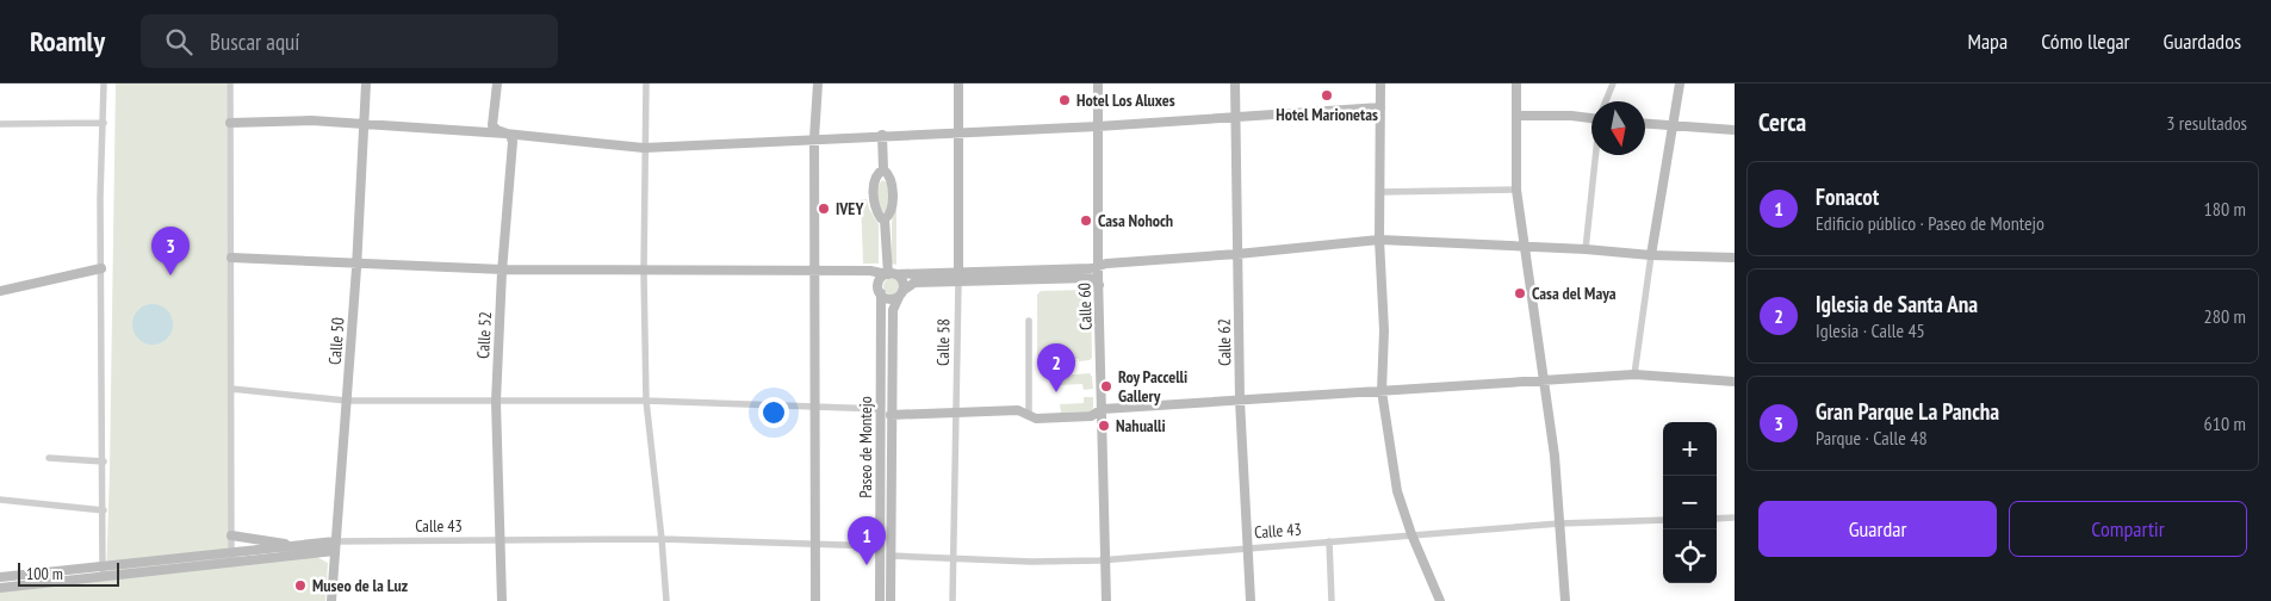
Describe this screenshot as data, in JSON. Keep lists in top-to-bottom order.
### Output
{
  "streets": {
    "street": [
      "Calle 60",
      "Calle 52",
      "Calle 50",
      "Calle 58",
      "Calle 62",
      "Paseo de Montejo",
      "Calle 43"
    ]
  },
  "crossings": [
    ["Calle 60", "Calle 43"],
    ["Calle 52", "Calle 43"],
    ["Calle 50", "Calle 43"],
    ["Calle 58", "Calle 43"],
    ["Calle 62", "Calle 43"],
    ["Paseo de Montejo", "Calle 43"]
  ],
  "places": [
    "Hotel Marionetas",
    "Hotel Los Aluxes",
    "IVEY",
    "Casa Nohoch",
    "Casa del Maya",
    "Roy Paccelli Gallery",
    "Nahualli",
    "Museo de la Luz"
  ],
  "scale_bar": "100 m",
  "north": "bottom",
  "page": {
    "header": "Roamly",
    "search": "Buscar aquí",
    "nav": ["Mapa", "Cómo llegar", "Guardados"],
    "heading": ["Cerca", "3 resultados"],
    "list": [
      {
        "mark": "1",
        "name": "Fonacot",
        "note": "Edificio público · Paseo de Montejo",
        "value": "180 m"
      },
      {
        "mark": "2",
        "name": "Iglesia de Santa Ana",
        "note": "Iglesia · Calle 45",
        "value": "280 m"
      },
      {
        "mark": "3",
        "name": "Gran Parque La Pancha",
        "note": "Parque · Calle 48",
        "value": "610 m"
      }
    ],
    "pins": ["3", "2", "1"],
    "map_buttons": ["+", "−"],
    "buttons": ["Guardar", "Compartir"],
    "scale": "100 m"
  }
}
